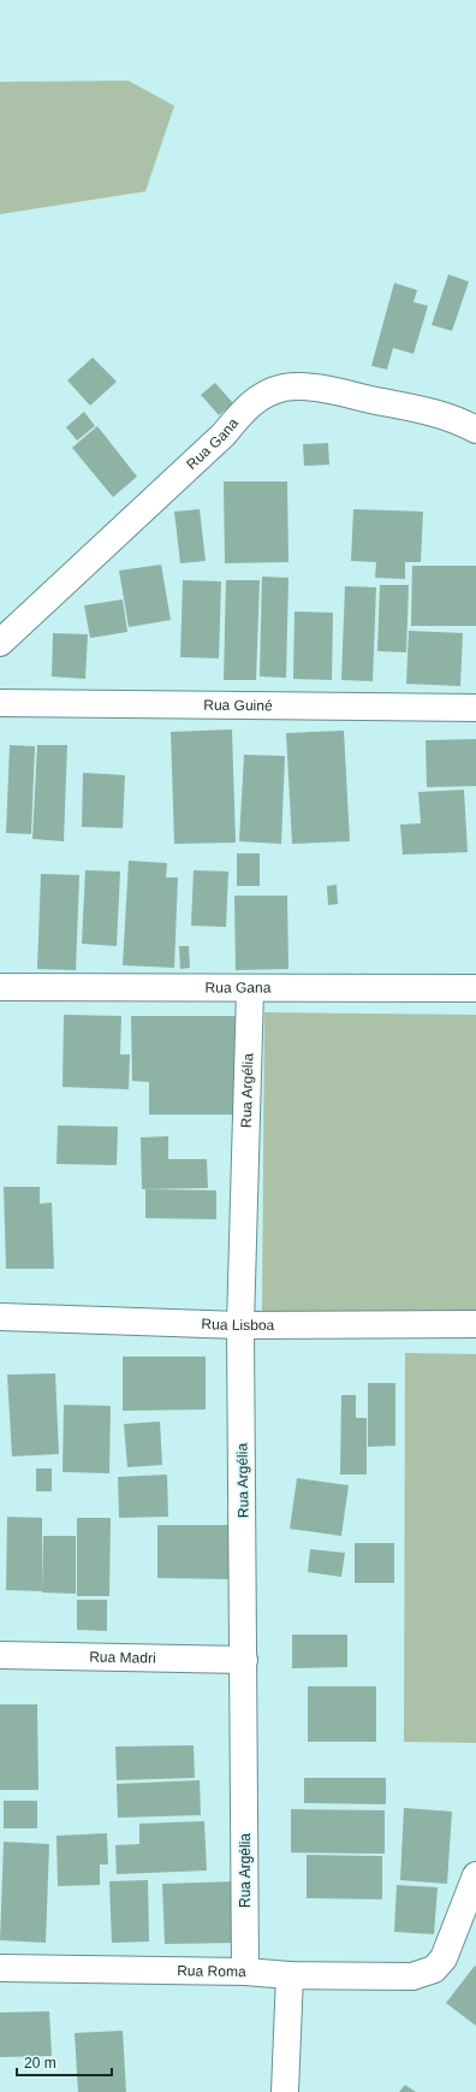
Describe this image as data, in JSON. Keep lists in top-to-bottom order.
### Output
{
  "streets": {
    "street": [
      "Rua Gana",
      "Rua Guiné",
      "Rua Argélia",
      "Rua Lisboa",
      "Rua Madri",
      "Rua Roma"
    ]
  },
  "crossings": [
    ["Rua Gana", "Rua Argélia"],
    ["Rua Argélia", "Rua Lisboa"],
    ["Rua Argélia", "Rua Madri"],
    ["Rua Argélia", "Rua Roma"]
  ],
  "scale_bar": "20 m"
}
